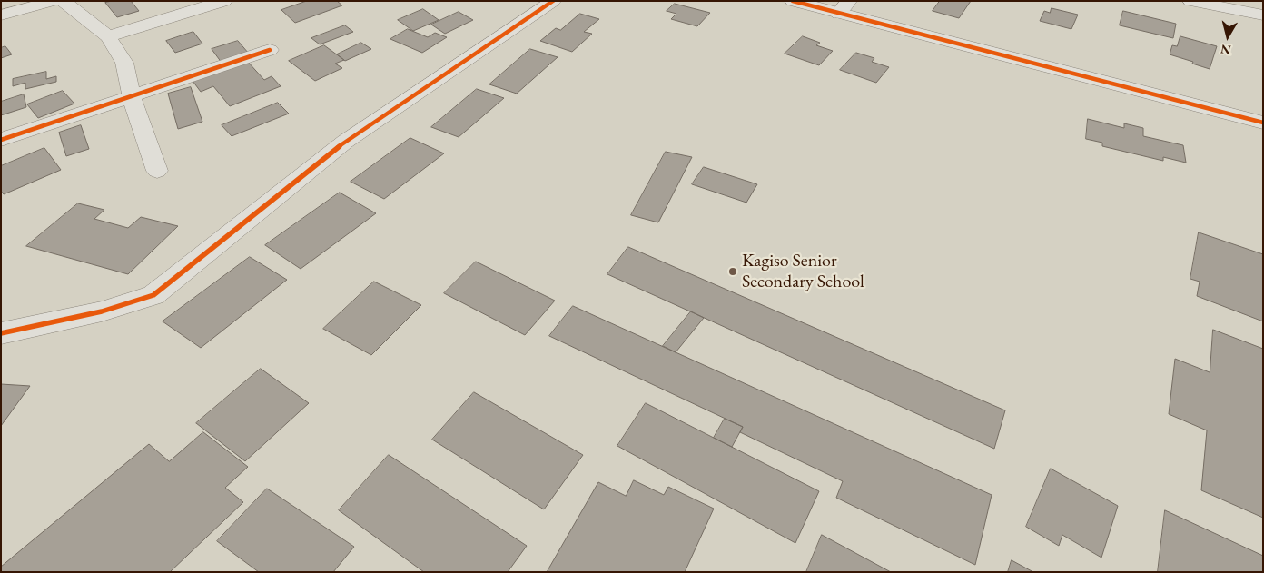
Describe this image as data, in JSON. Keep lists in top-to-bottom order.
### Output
{
  "places": ["Kagiso Senior Secondary School"],
  "north": "bottom"
}
